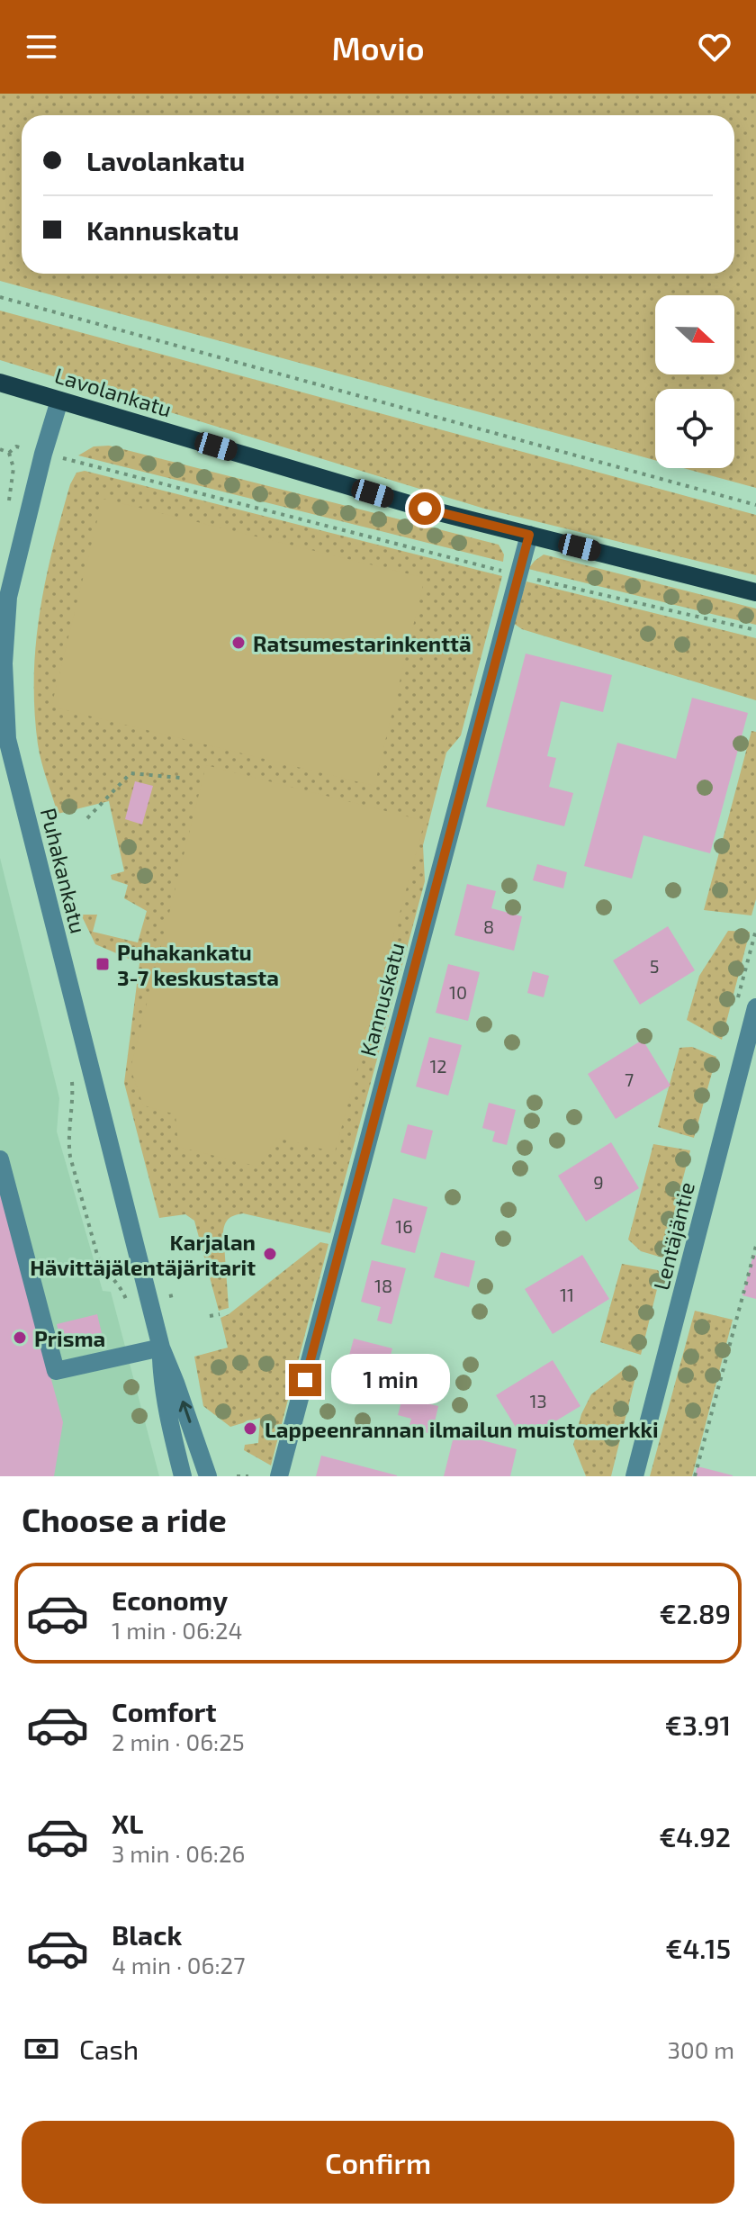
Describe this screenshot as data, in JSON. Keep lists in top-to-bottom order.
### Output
{
  "streets": {
    "main road": ["Lavolankatu"],
    "street": ["Puhakankatu", "Kannuskatu", "Lentäjäntie"]
  },
  "crossings": [
    ["Lavolankatu", "Puhakankatu"],
    ["Lavolankatu", "Kannuskatu"]
  ],
  "places": {
    "other": [
      "Ratsumestarinkenttä",
      "Karjalan Hävittäjälentäjäritarit",
      "Prisma",
      "Lappeenrannan ilmailun muistomerkki"
    ],
    "transit": ["Puhakankatu 3-7 keskustasta"]
  },
  "house_numbers": [
    "8",
    "5",
    "10",
    "12",
    "7",
    "9",
    "16",
    "18",
    "11",
    "13"
  ],
  "north": "right",
  "page": {
    "header": "Movio",
    "banner": ["Lavolankatu", "Kannuskatu"],
    "bubble": "1 min",
    "heading": "Choose a ride",
    "list": [
      {
        "name": "Economy",
        "note": "1 min · 06:24",
        "value": "€2.89"
      },
      {
        "name": "Comfort",
        "note": "2 min · 06:25",
        "value": "€3.91"
      },
      {
        "name": "XL",
        "note": "3 min · 06:26",
        "value": "€4.92"
      },
      {
        "name": "Black",
        "note": "4 min · 06:27",
        "value": "€4.15"
      }
    ],
    "pay": ["Cash", "300 m"],
    "buttons": "Confirm"
  }
}
